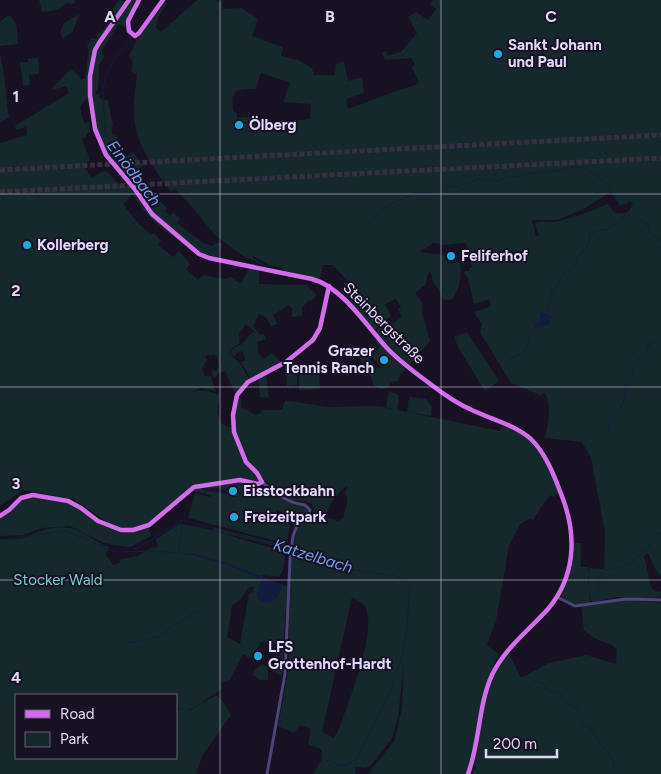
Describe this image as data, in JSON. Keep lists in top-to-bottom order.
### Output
{
  "streets": {
    "main road": ["Steinbergstraße"]
  },
  "water": ["Einödbach", "Katzelbach"],
  "parks": ["Stocker Wald"],
  "places": [
    "Sankt Johann und Paul",
    "Ölberg",
    "Kollerberg",
    "Feliferhof",
    "Grazer Tennis Ranch",
    "Eisstockbahn",
    "Freizeitpark",
    "LFS Grottenhof-Hardt"
  ],
  "legend": ["Road", "Park"],
  "scale_bar": "200 m",
  "grid": {
    "columns": ["A", "B", "C"],
    "rows": [
      "1",
      "2",
      "3",
      "4"
    ]
  }
}
